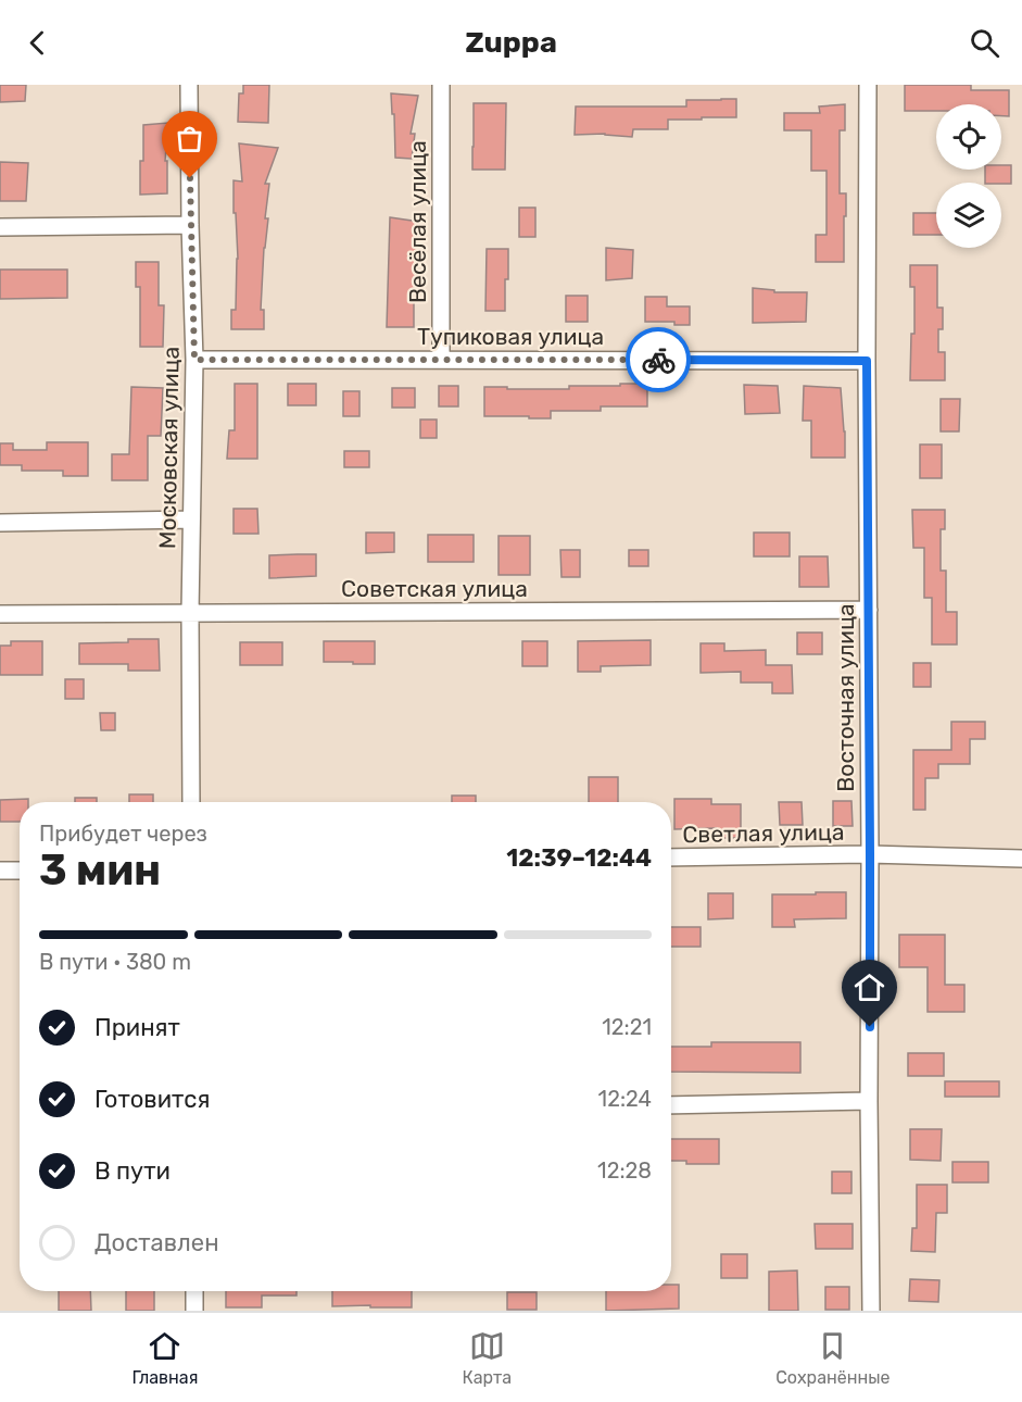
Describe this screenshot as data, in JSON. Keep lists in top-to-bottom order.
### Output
{
  "streets": {
    "street": [
      "Весёлая улица",
      "Тупиковая улица",
      "Московская улица",
      "Советская улица",
      "Восточная улица",
      "Светлая улица"
    ]
  },
  "crossings": [
    ["Весёлая улица", "Тупиковая улица"],
    ["Тупиковая улица", "Московская улица"],
    ["Тупиковая улица", "Восточная улица"],
    ["Московская улица", "Советская улица"],
    ["Советская улица", "Восточная улица"],
    ["Восточная улица", "Светлая улица"]
  ],
  "page": {
    "header": "Zuppa",
    "heading": ["3 мин", "Прибудет через", "12:39–12:44"],
    "bar": "В пути · 380 m",
    "list": [
      ["Принят", "12:21"],
      ["Готовится", "12:24"],
      ["В пути", "12:28"],
      "Доставлен"
    ],
    "tabs": ["Главная", "Карта", "Сохранённые"]
  }
}
